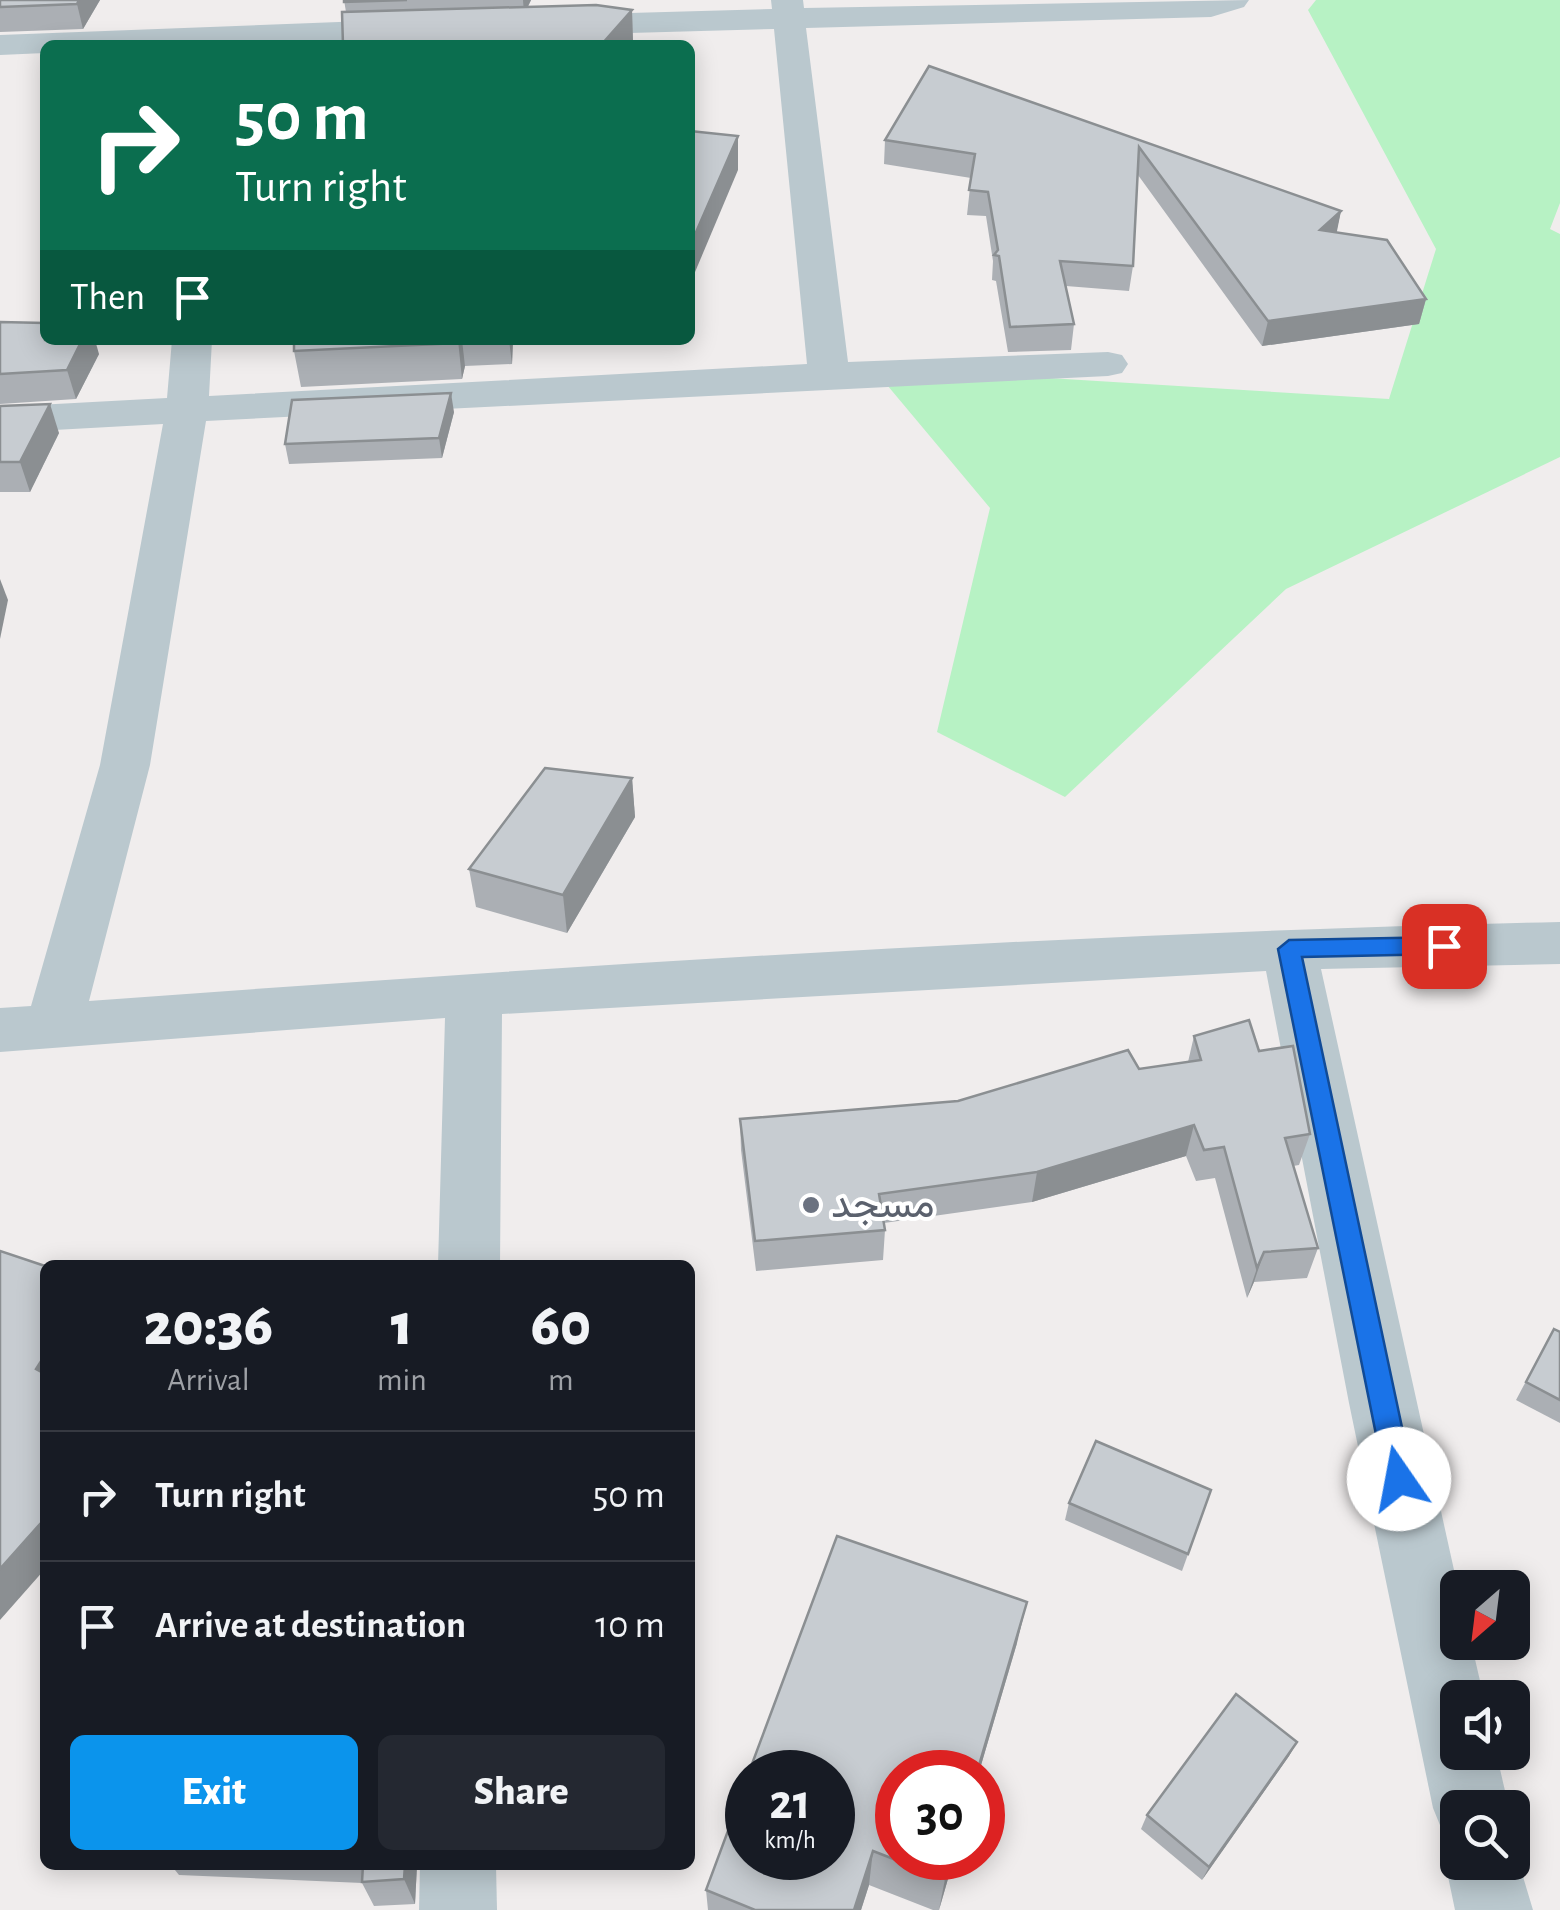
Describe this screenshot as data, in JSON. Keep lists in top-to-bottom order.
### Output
{
  "places": ["مسجد"],
  "north": "bottom left",
  "page": {
    "turn": ["50 m", "Turn right"],
    "then": "Then",
    "eta": [
      "20:36",
      "Arrival",
      "1",
      "min",
      "60",
      "m"
    ],
    "list": [
      {
        "name": "Turn right",
        "value": "50 m"
      },
      {
        "name": "Arrive at destination",
        "value": "10 m"
      }
    ],
    "buttons": ["Exit", "Share"],
    "speed": "21 km/h",
    "limit": "30"
  }
}
